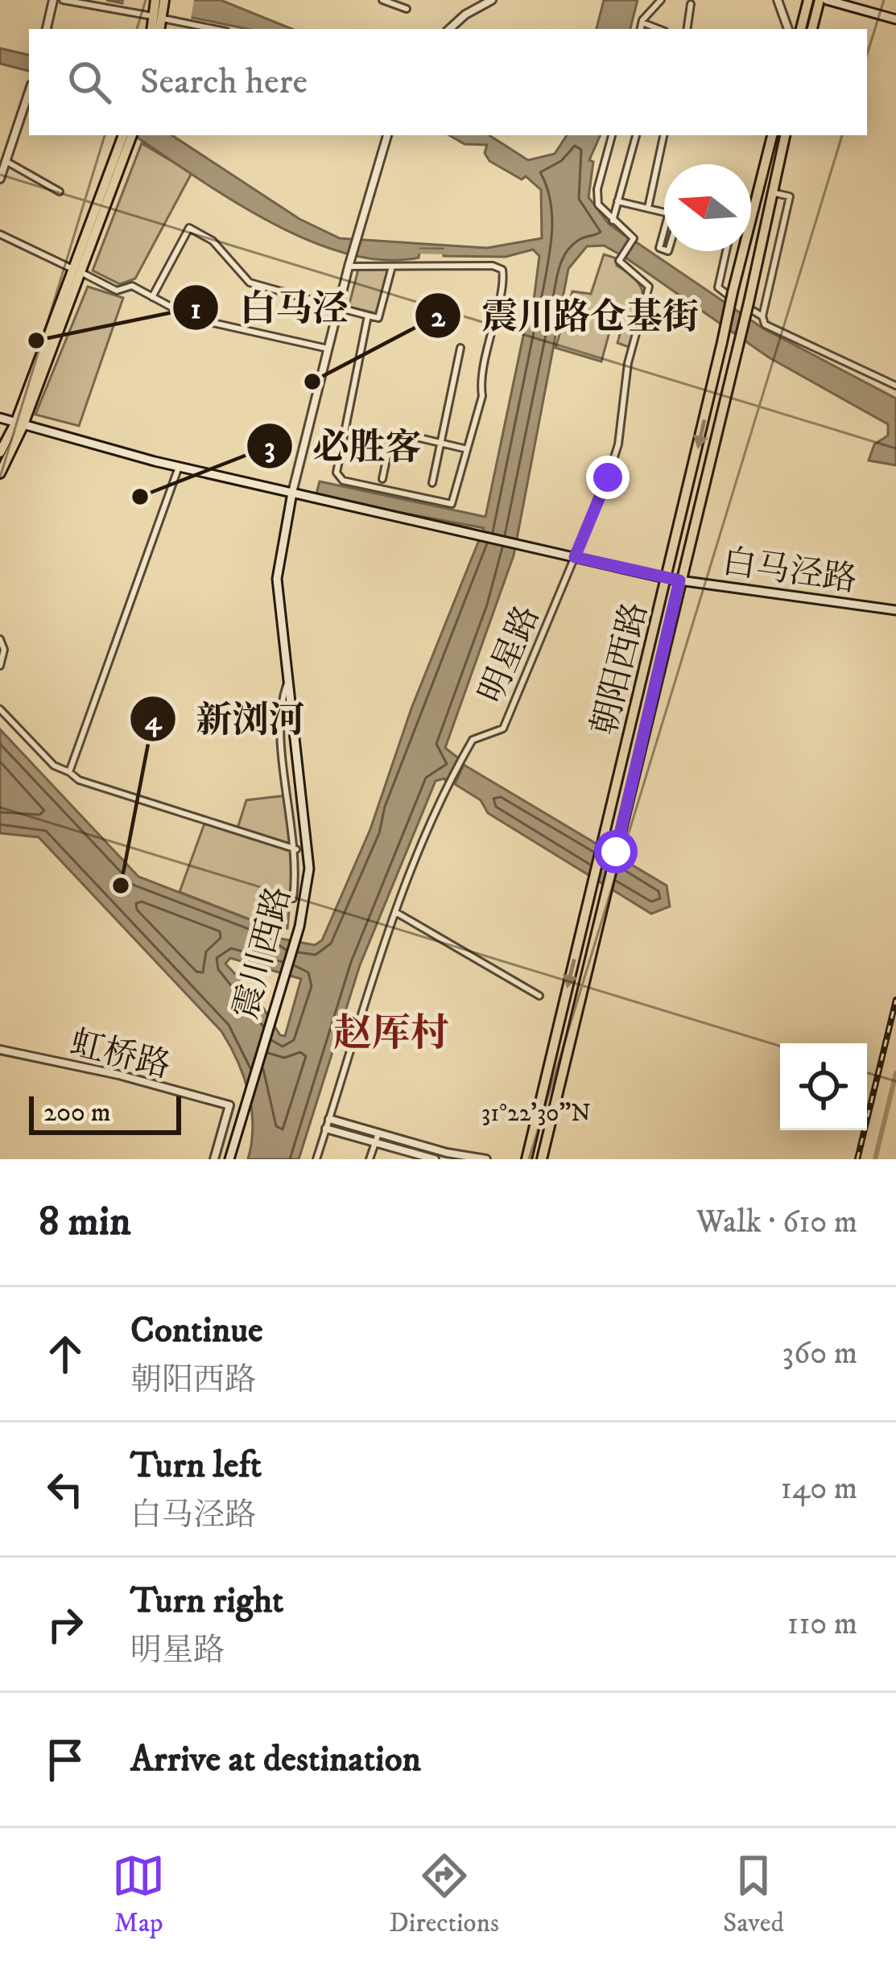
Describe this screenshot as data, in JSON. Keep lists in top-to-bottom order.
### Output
{
  "streets": {
    "main road": ["白马泾路", "朝阳西路", "震川西路"],
    "street": ["明星路", "虹桥路"]
  },
  "crossings": [
    ["白马泾路", "明星路"],
    ["白马泾路", "朝阳西路"],
    ["白马泾路", "震川西路"]
  ],
  "districts": ["赵厍村"],
  "places": [
    "白马泾",
    "震川路仓基街",
    "必胜客",
    "新浏河"
  ],
  "scale_bar": "200 m",
  "north": "left",
  "page": {
    "search": "Search here",
    "scale": "200 m",
    "heading": ["8 min", "Walk · 610 m"],
    "list": [
      ["Continue", "朝阳西路", "360 m"],
      ["Turn left", "白马泾路", "140 m"],
      ["Turn right", "明星路", "110 m"],
      "Arrive at destination"
    ],
    "nav": ["Map", "Directions", "Saved"]
  },
  "coordinates": ["31°22'30\"N"]
}
